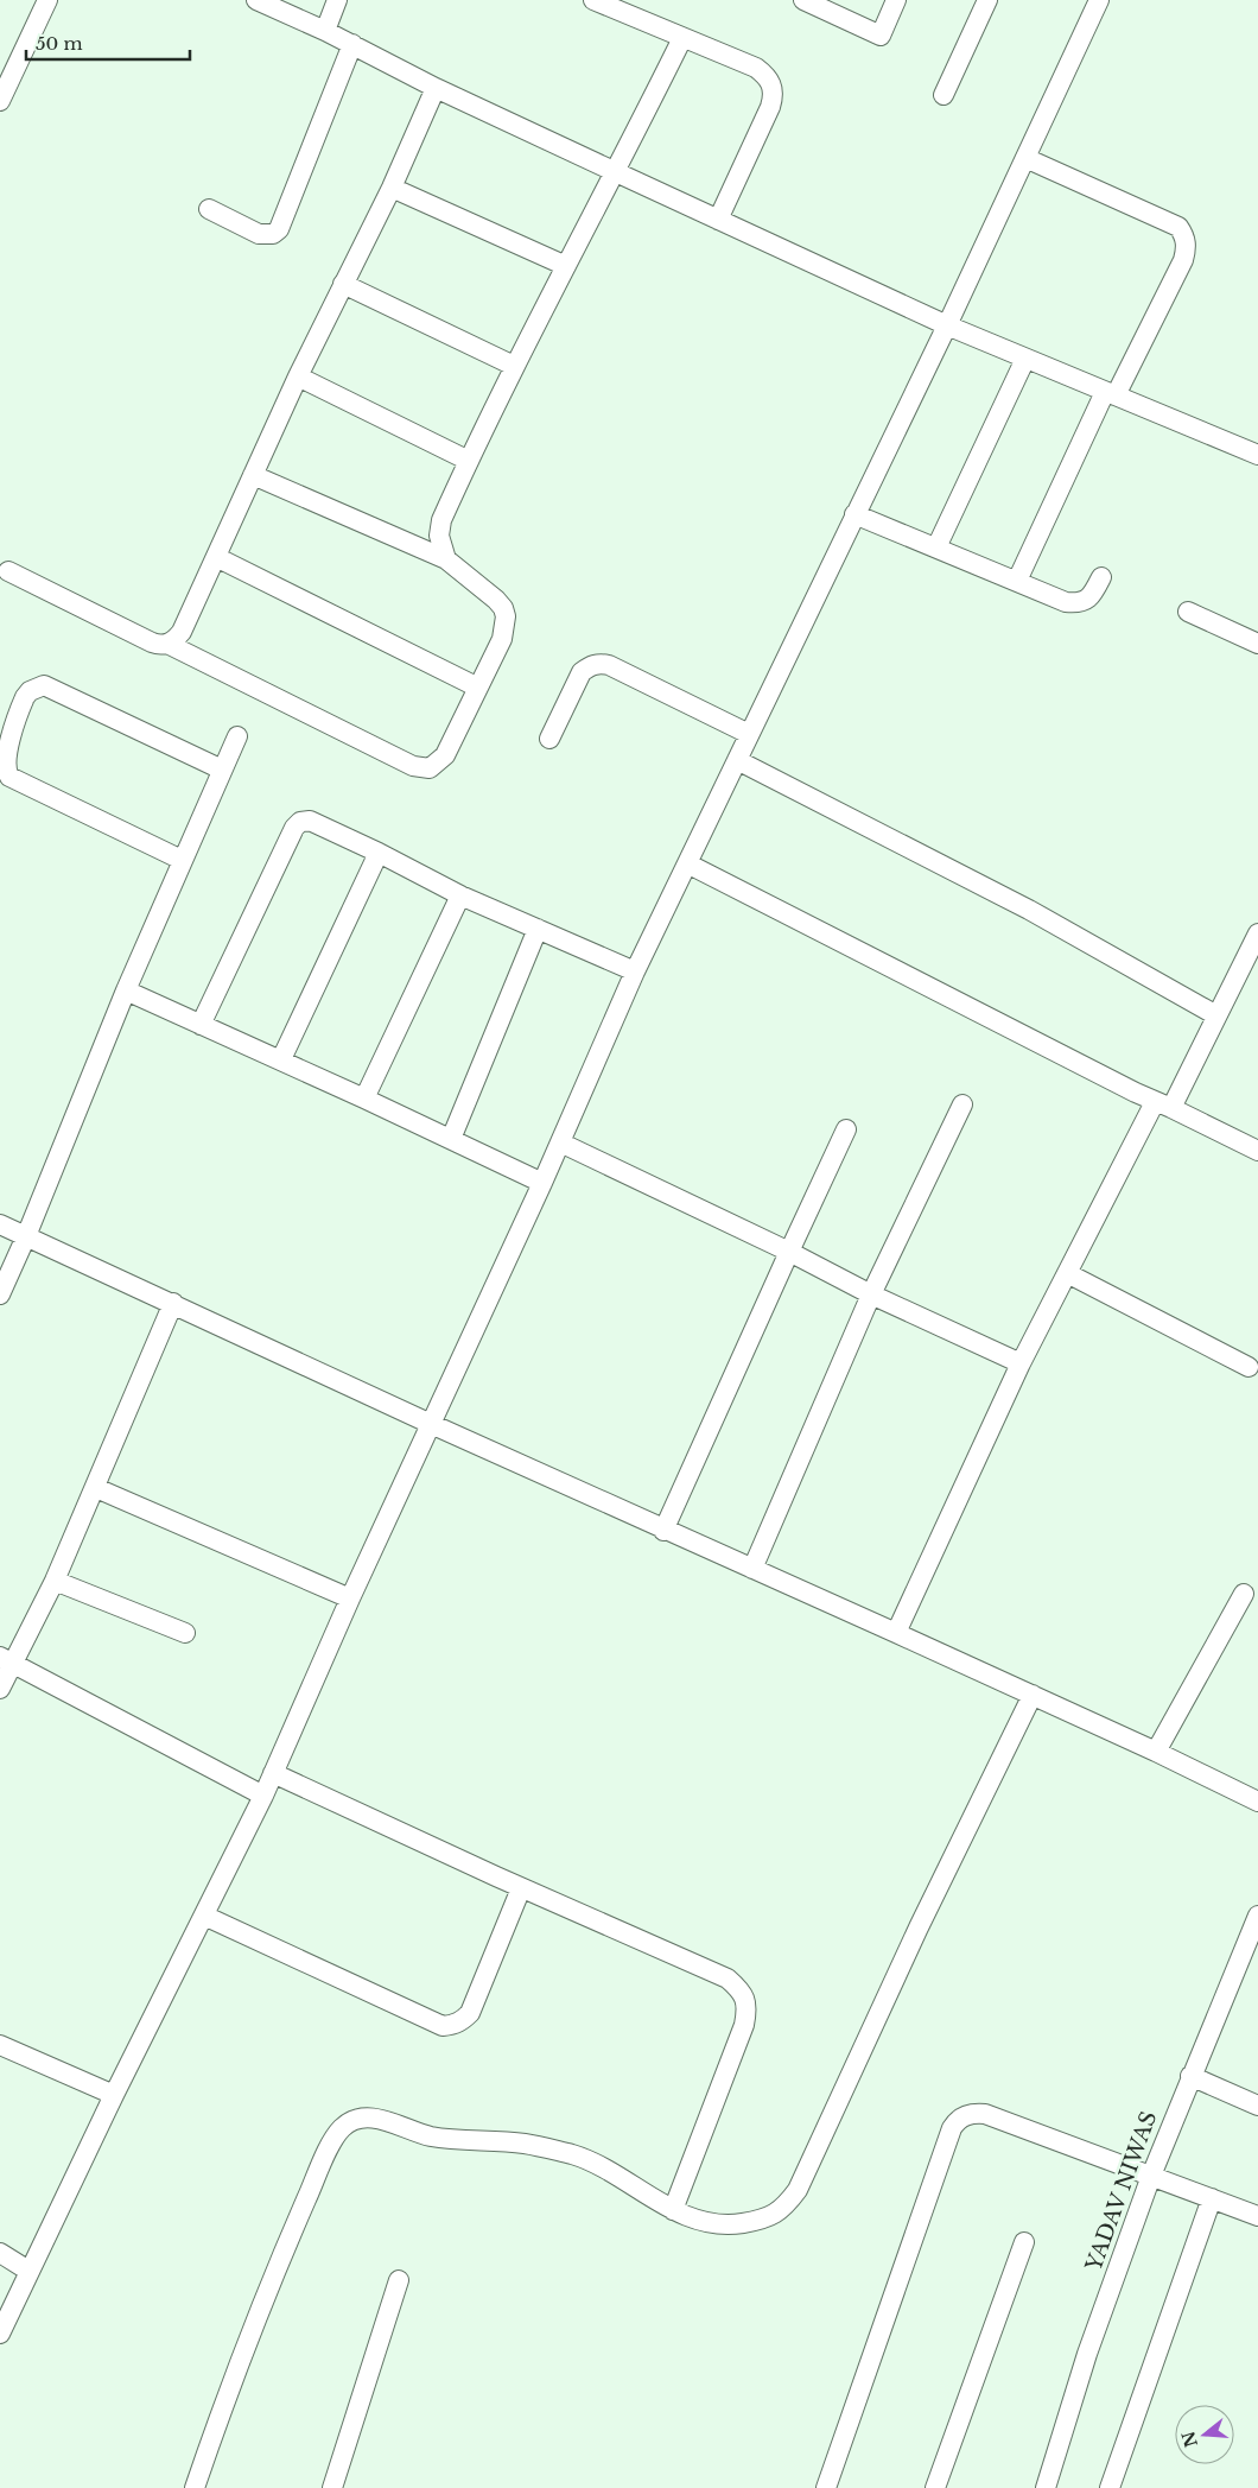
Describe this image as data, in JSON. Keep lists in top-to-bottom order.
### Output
{
  "streets": {
    "street": ["YADAV NIWAS"]
  },
  "scale_bar": "50 m",
  "north": "left"
}
